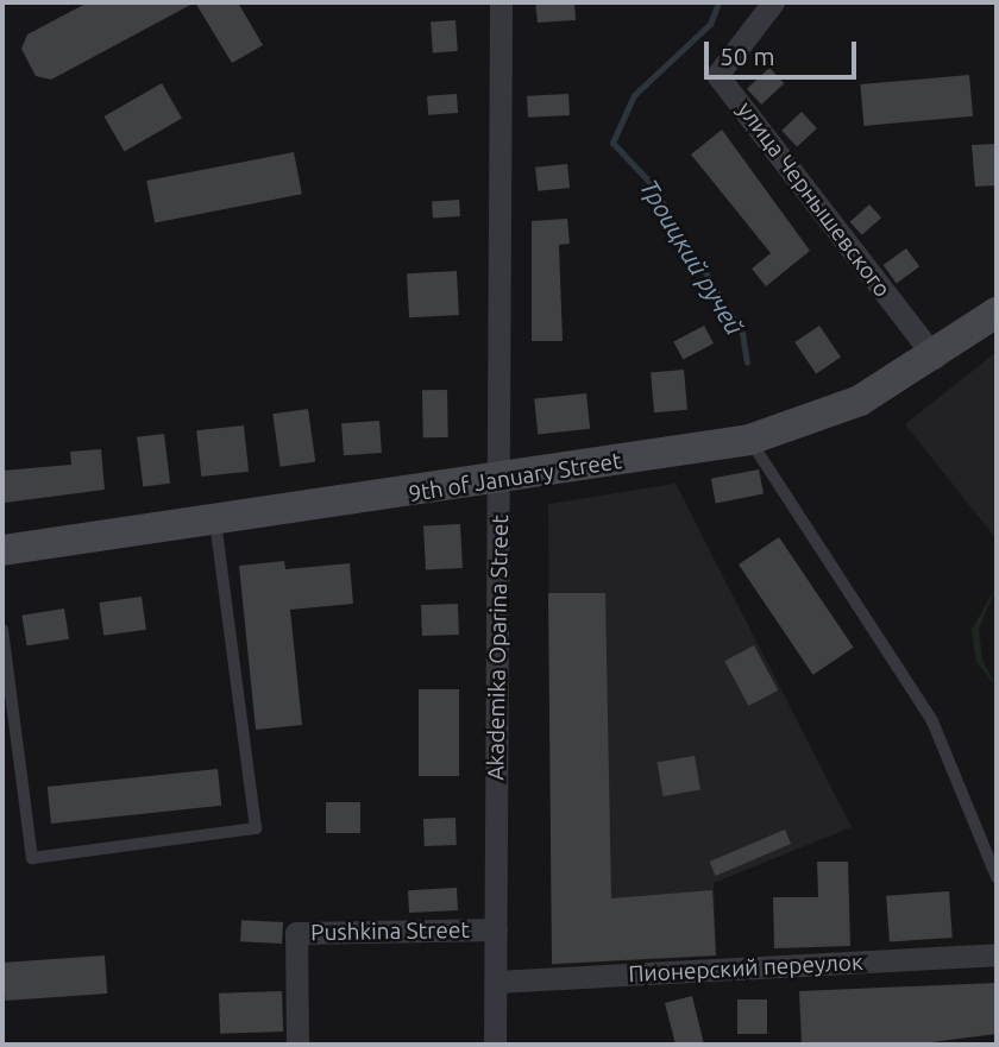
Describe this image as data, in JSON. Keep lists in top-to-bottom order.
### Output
{
  "streets": {
    "main road": ["9th of January Street"],
    "street": [
      "улица Чернышевского",
      "Akademika Oparina Street",
      "Pushkina Street",
      "Пионерский переулок"
    ]
  },
  "crossings": [
    ["улица Чернышевского", "9th of January Street"],
    ["9th of January Street", "Akademika Oparina Street"],
    ["Akademika Oparina Street", "Pushkina Street"],
    ["Akademika Oparina Street", "Пионерский переулок"]
  ],
  "water": ["Троицкий ручей"],
  "scale_bar": "50 m"
}
